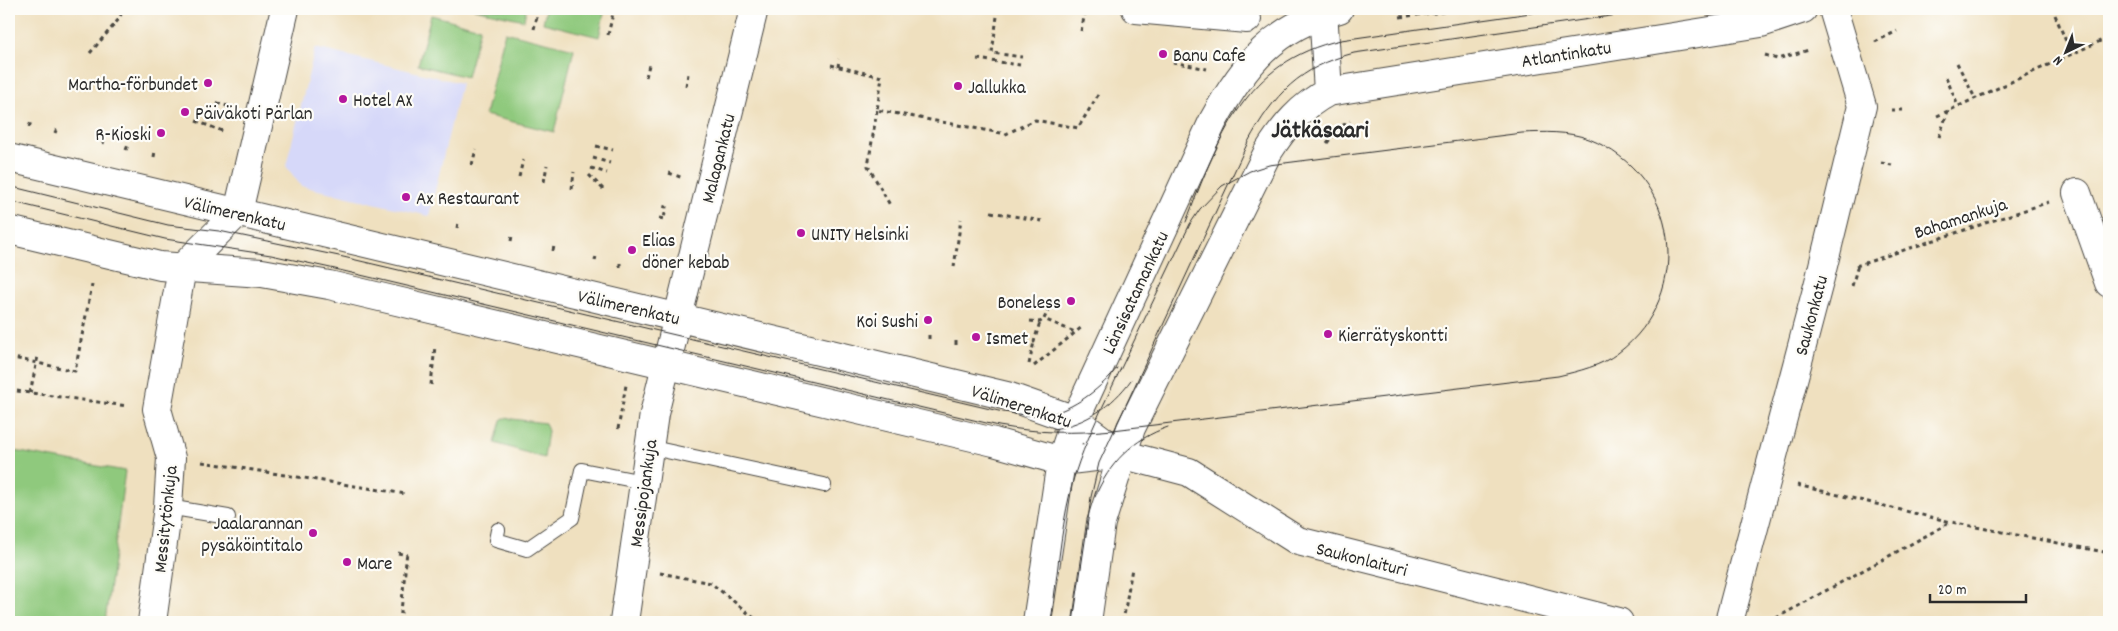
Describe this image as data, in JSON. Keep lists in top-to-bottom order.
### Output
{
  "streets": {
    "street": [
      "Atlantinkatu",
      "Malagankatu",
      "Välimerenkatu",
      "Länsisatamankatu",
      "Saukonkatu",
      "Messipojankuja",
      "Messitytönkuja",
      "Saukonlaituri"
    ],
    "path": ["Bahamankuja"]
  },
  "crossings": [
    ["Atlantinkatu", "Länsisatamankatu"],
    ["Malagankatu", "Välimerenkatu"],
    ["Malagankatu", "Messipojankuja"],
    ["Välimerenkatu", "Länsisatamankatu"],
    ["Välimerenkatu", "Saukonlaituri"],
    ["Bahamankuja", "Saukonkatu"]
  ],
  "districts": ["Jätkäsaari"],
  "places": [
    "Banu Cafe",
    "Martha-förbundet",
    "Jallukka",
    "Hotel AX",
    "Päiväkoti Pärlan",
    "R-Kioski",
    "Ax Restaurant",
    "UNITY Helsinki",
    "Elias döner kebab",
    "Boneless",
    "Koi Sushi",
    "Kierrätyskontti",
    "Ismet",
    "Jaalarannan pysäköintitalo",
    "Mare"
  ],
  "scale_bar": "20 m",
  "north": "bottom left"
}
